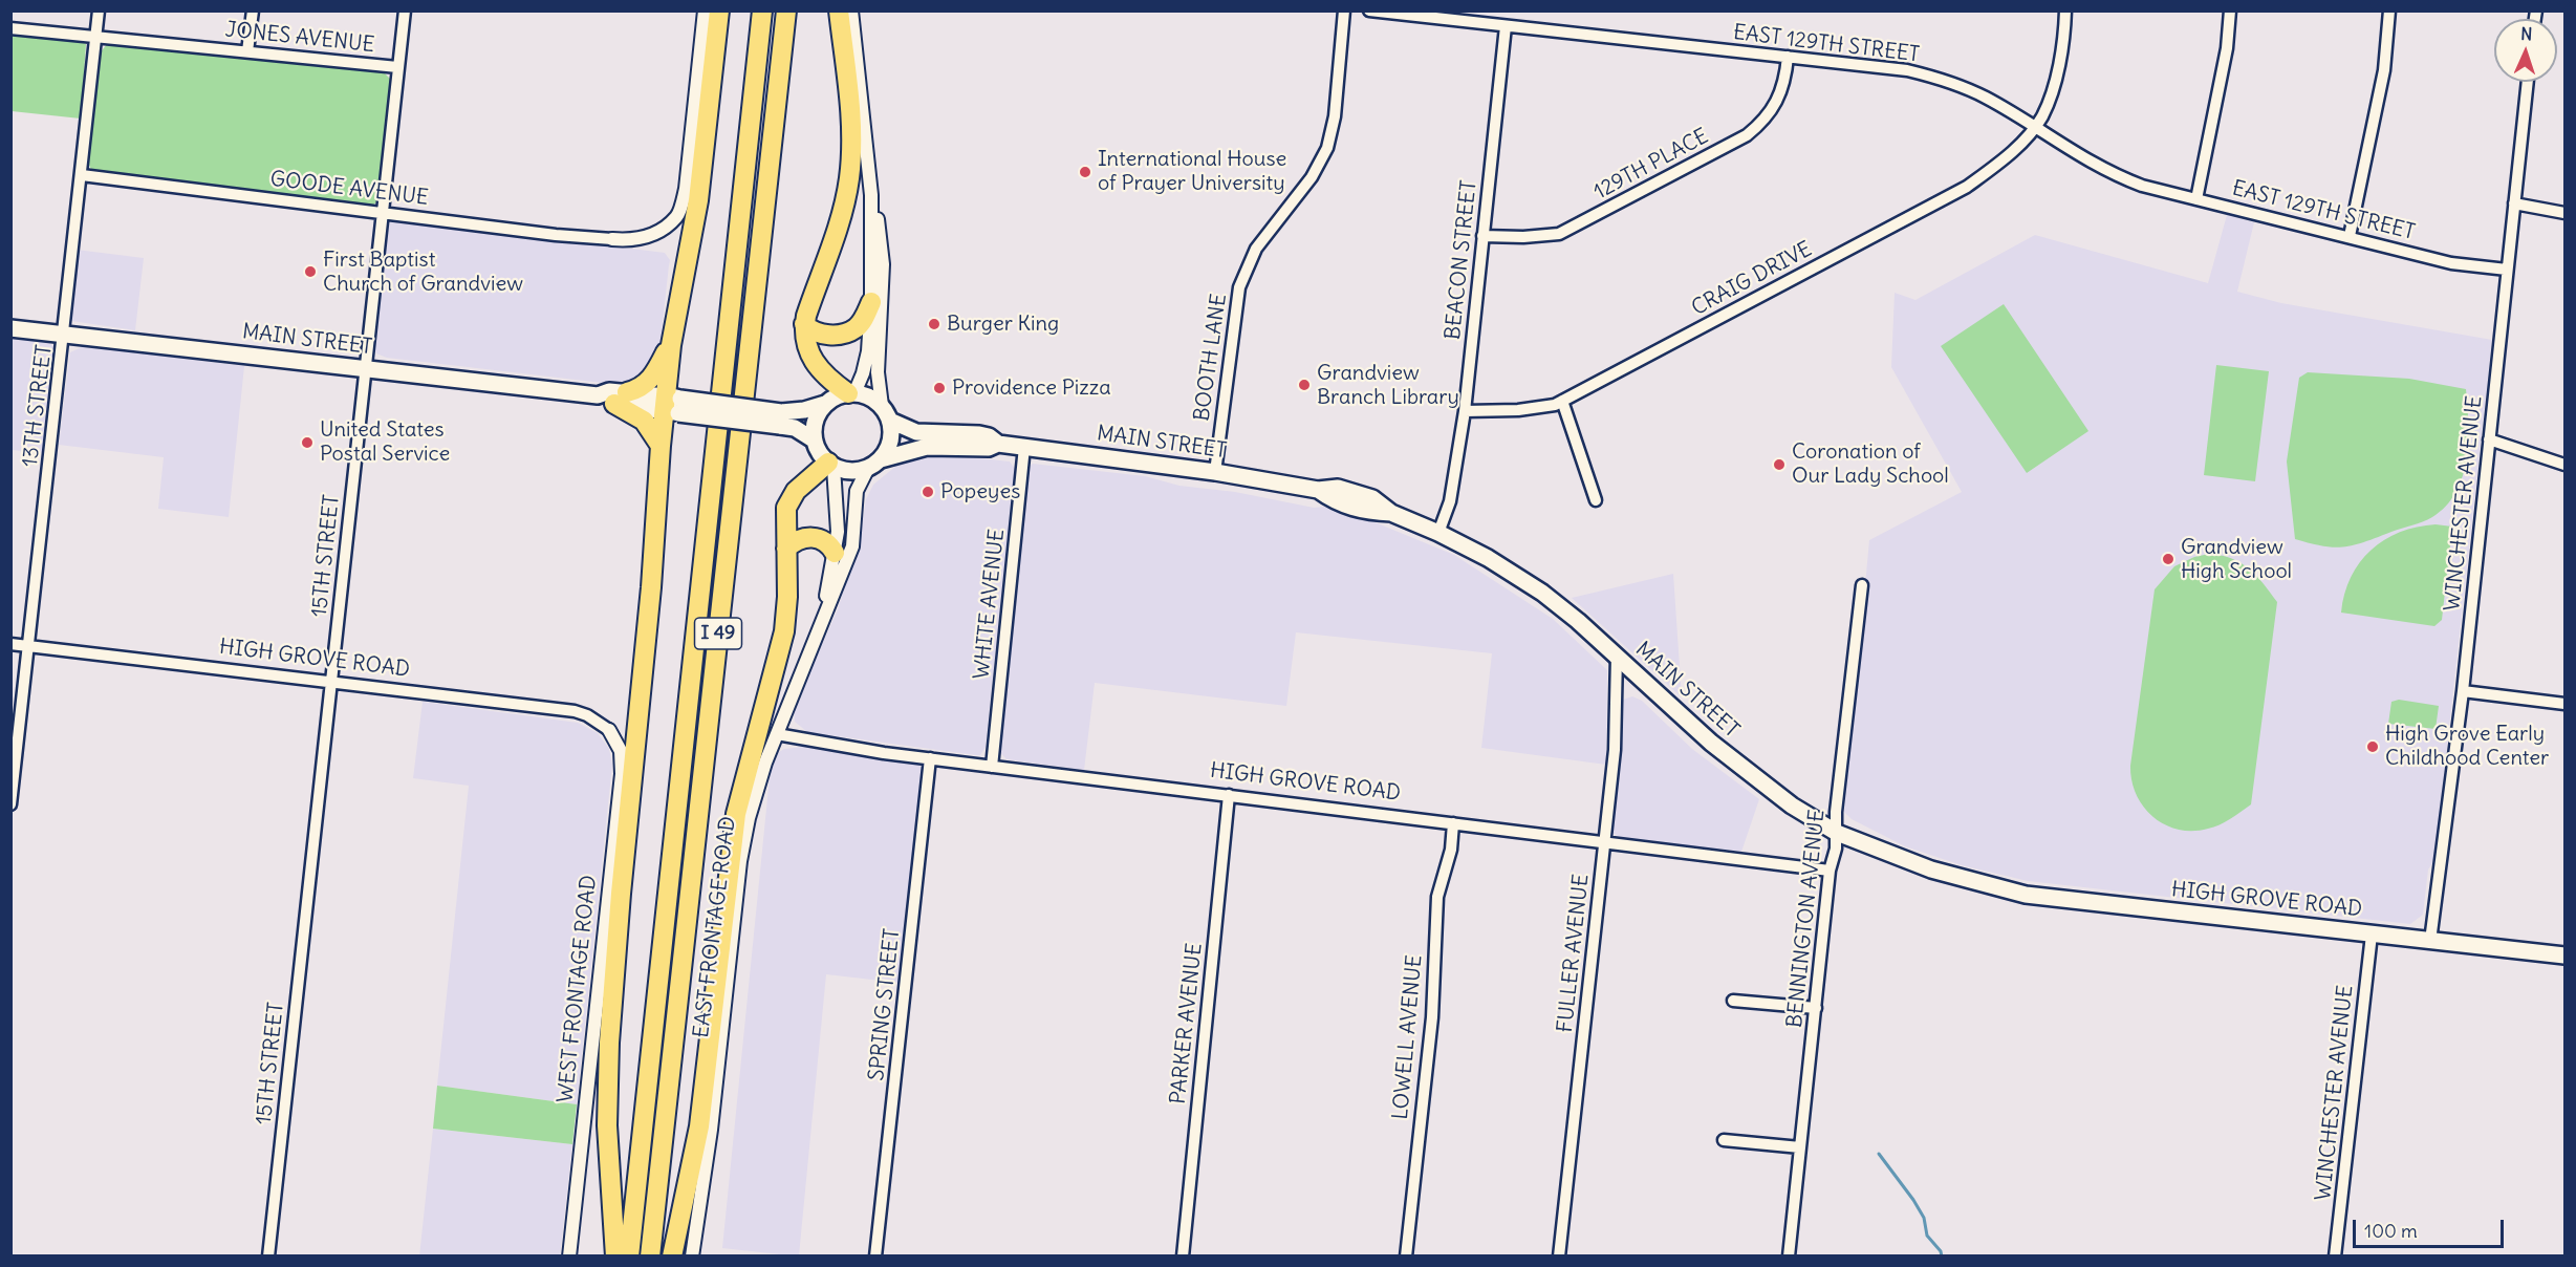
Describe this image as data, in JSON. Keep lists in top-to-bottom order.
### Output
{
  "streets": {
    "highway": ["I 49"],
    "main road": ["MAIN STREET", "HIGH GROVE ROAD"],
    "street": [
      "JONES AVENUE",
      "EAST 129TH STREET",
      "129TH PLACE",
      "GOODE AVENUE",
      "BEACON STREET",
      "CRAIG DRIVE",
      "BOOTH LANE",
      "13TH STREET",
      "WINCHESTER AVENUE",
      "15TH STREET",
      "WHITE AVENUE",
      "BENNINGTON AVENUE",
      "EAST FRONTAGE ROAD",
      "FULLER AVENUE",
      "WEST FRONTAGE ROAD",
      "SPRING STREET",
      "PARKER AVENUE",
      "LOWELL AVENUE"
    ]
  },
  "crossings": [
    ["JONES AVENUE", "13TH STREET"],
    ["JONES AVENUE", "15TH STREET"],
    ["EAST 129TH STREET", "129TH PLACE"],
    ["EAST 129TH STREET", "BEACON STREET"],
    ["EAST 129TH STREET", "CRAIG DRIVE"],
    ["EAST 129TH STREET", "WINCHESTER AVENUE"],
    ["129TH PLACE", "BEACON STREET"],
    ["GOODE AVENUE", "13TH STREET"],
    ["GOODE AVENUE", "15TH STREET"],
    ["BEACON STREET", "CRAIG DRIVE"],
    ["BEACON STREET", "MAIN STREET"],
    ["MAIN STREET", "BOOTH LANE"],
    ["MAIN STREET", "13TH STREET"],
    ["MAIN STREET", "15TH STREET"],
    ["MAIN STREET", "WHITE AVENUE"],
    ["MAIN STREET", "HIGH GROVE ROAD"],
    ["MAIN STREET", "BENNINGTON AVENUE"],
    ["MAIN STREET", "EAST FRONTAGE ROAD"],
    ["MAIN STREET", "FULLER AVENUE"],
    ["13TH STREET", "HIGH GROVE ROAD"],
    ["WINCHESTER AVENUE", "HIGH GROVE ROAD"],
    ["15TH STREET", "HIGH GROVE ROAD"],
    ["WHITE AVENUE", "HIGH GROVE ROAD"],
    ["HIGH GROVE ROAD", "BENNINGTON AVENUE"],
    ["HIGH GROVE ROAD", "EAST FRONTAGE ROAD"],
    ["HIGH GROVE ROAD", "FULLER AVENUE"],
    ["HIGH GROVE ROAD", "WEST FRONTAGE ROAD"],
    ["HIGH GROVE ROAD", "SPRING STREET"],
    ["HIGH GROVE ROAD", "PARKER AVENUE"],
    ["HIGH GROVE ROAD", "LOWELL AVENUE"]
  ],
  "places": [
    "International House of Prayer University",
    "First Baptist Church of Grandview",
    "Burger King",
    "Grandview Branch Library",
    "Providence Pizza",
    "United States Postal Service",
    "Coronation of Our Lady School",
    "Popeyes",
    "Grandview High School",
    "High Grove Early Childhood Center"
  ],
  "scale_bar": "100 m",
  "north": "top"
}
